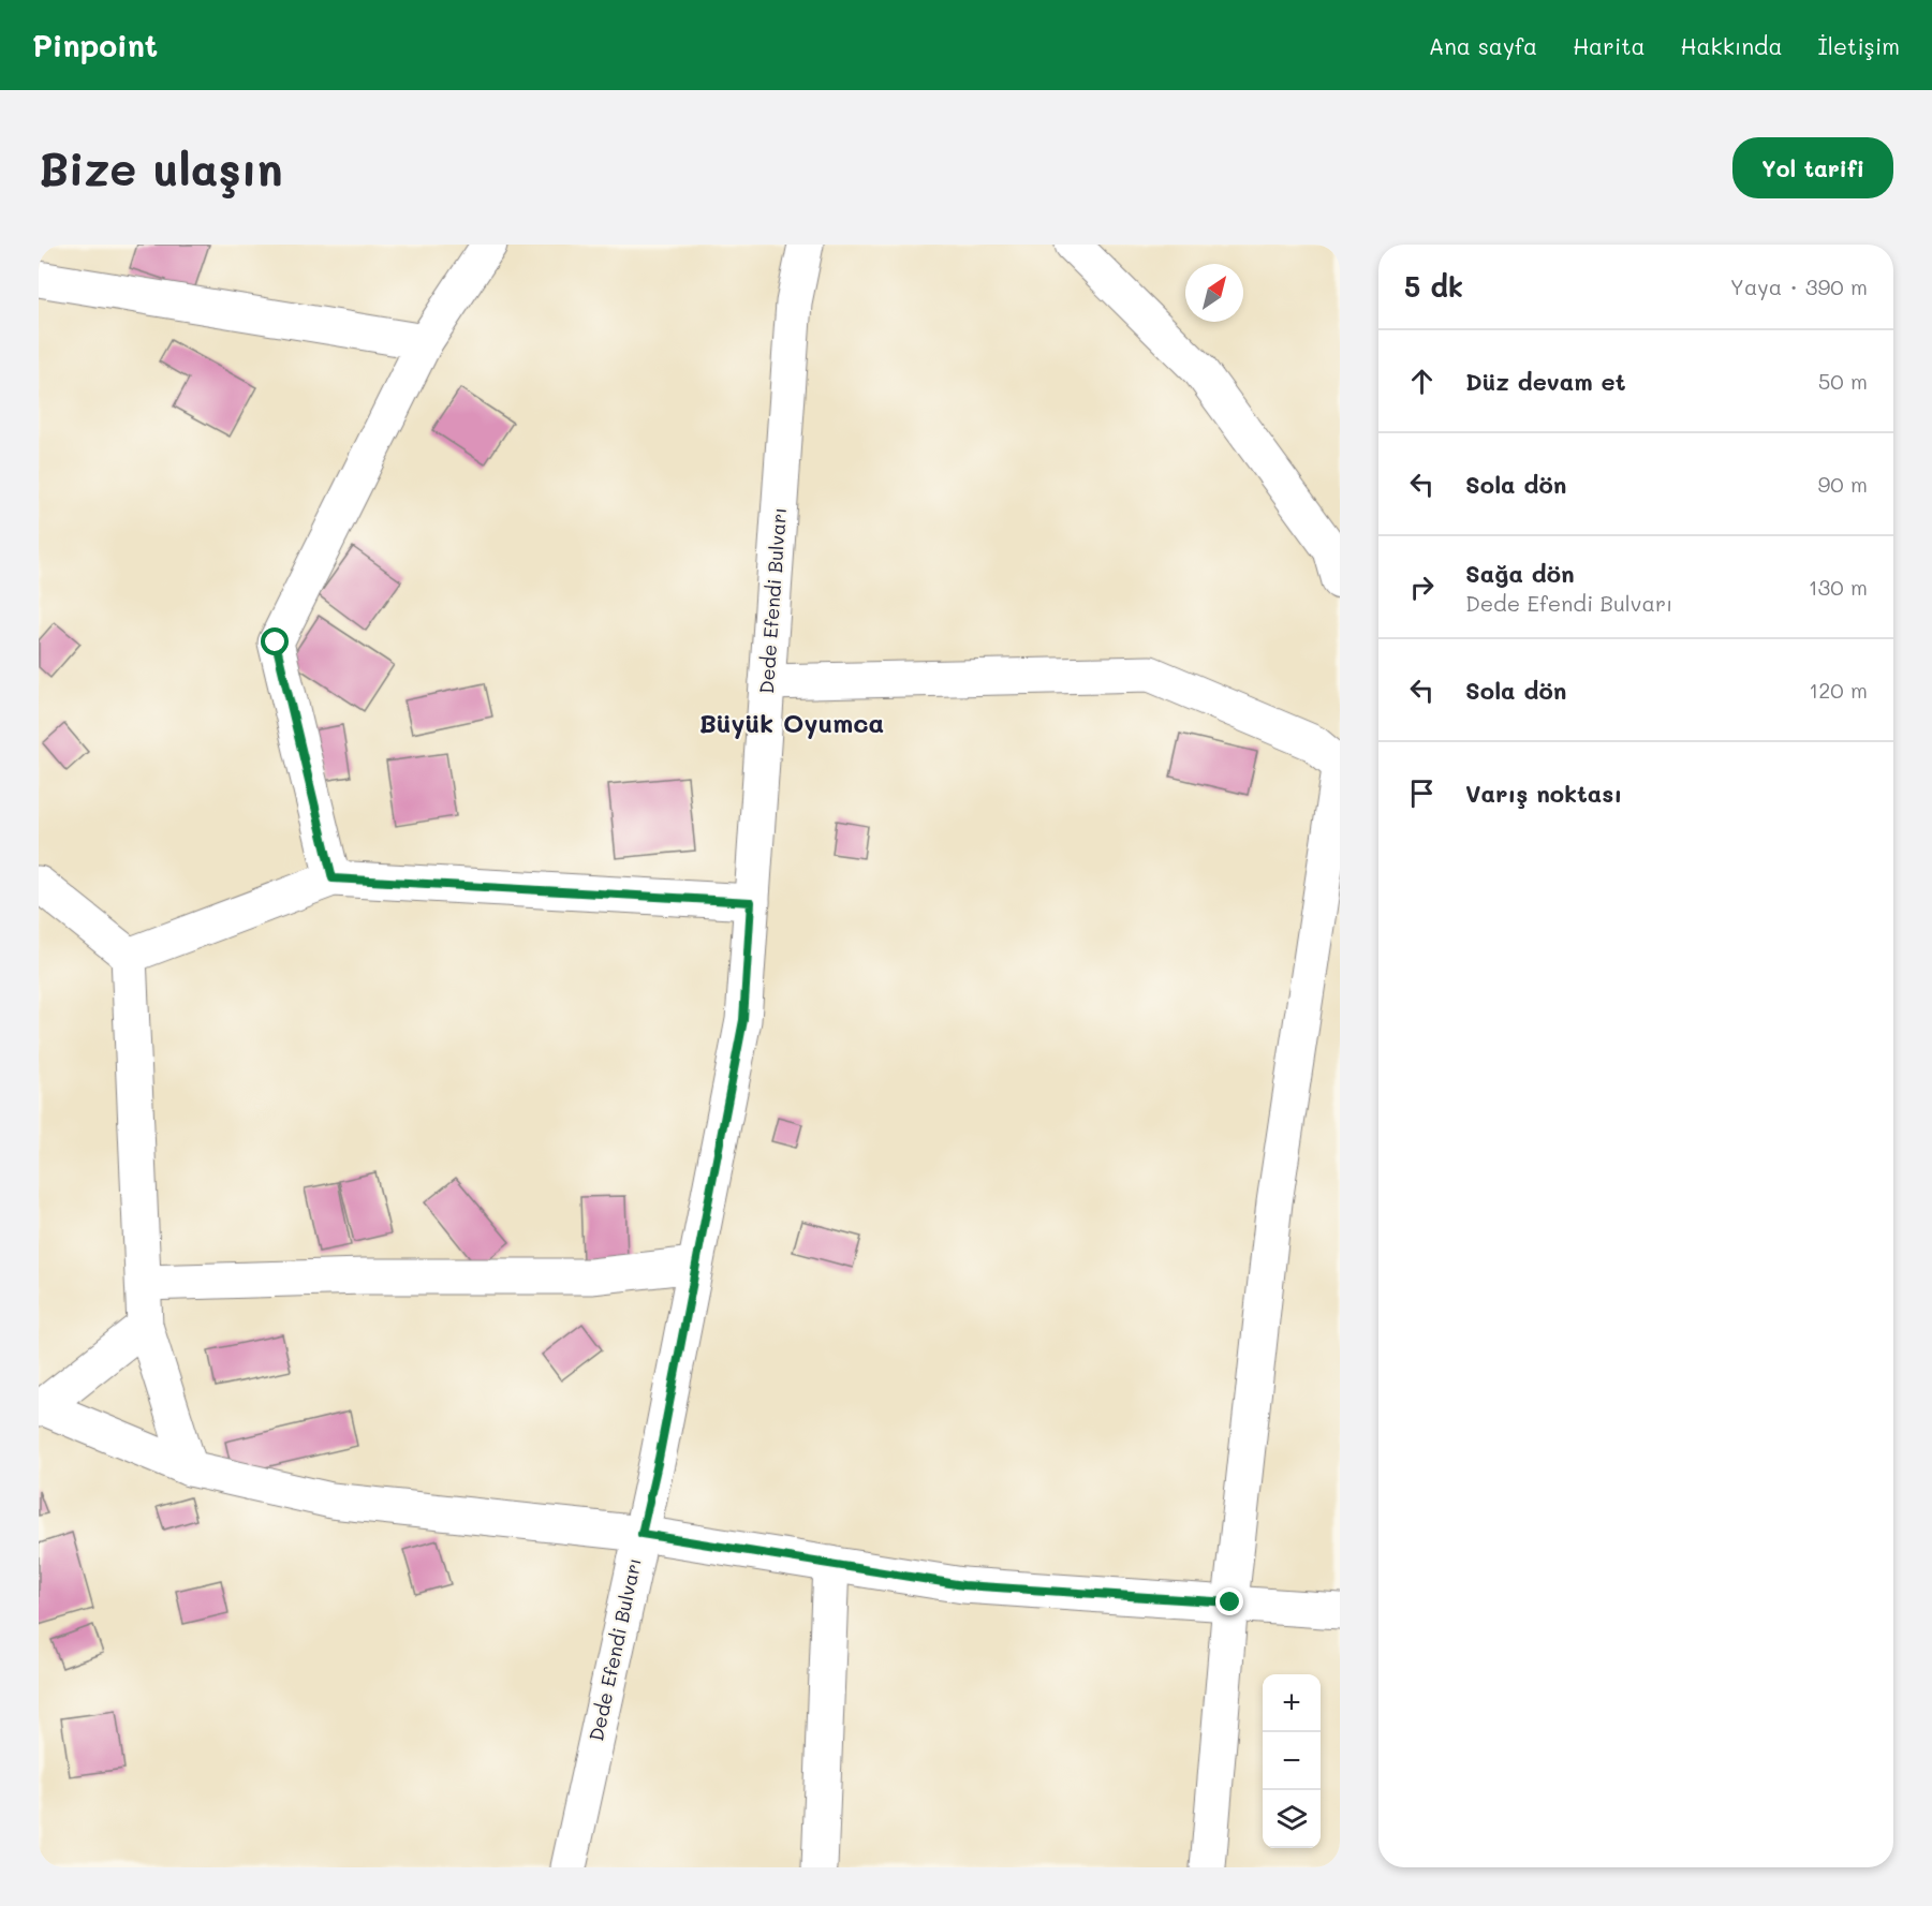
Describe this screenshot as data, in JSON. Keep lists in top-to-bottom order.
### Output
{
  "streets": {
    "street": ["Dede Efendi Bulvarı"]
  },
  "districts": ["Büyük Oyumca"],
  "north": "top right",
  "page": {
    "header": "Pinpoint",
    "nav": [
      "Ana sayfa",
      "Harita",
      "Hakkında",
      "İletişim"
    ],
    "buttons": "Yol tarifi",
    "title": "Bize ulaşın",
    "heading": ["5 dk", "Yaya · 390 m"],
    "list": [
      ["Düz devam et", "50 m"],
      ["Sola dön", "90 m"],
      ["Sağa dön", "Dede Efendi Bulvarı", "130 m"],
      ["Sola dön", "120 m"],
      "Varış noktası"
    ],
    "map_buttons": ["+", "−"]
  }
}
